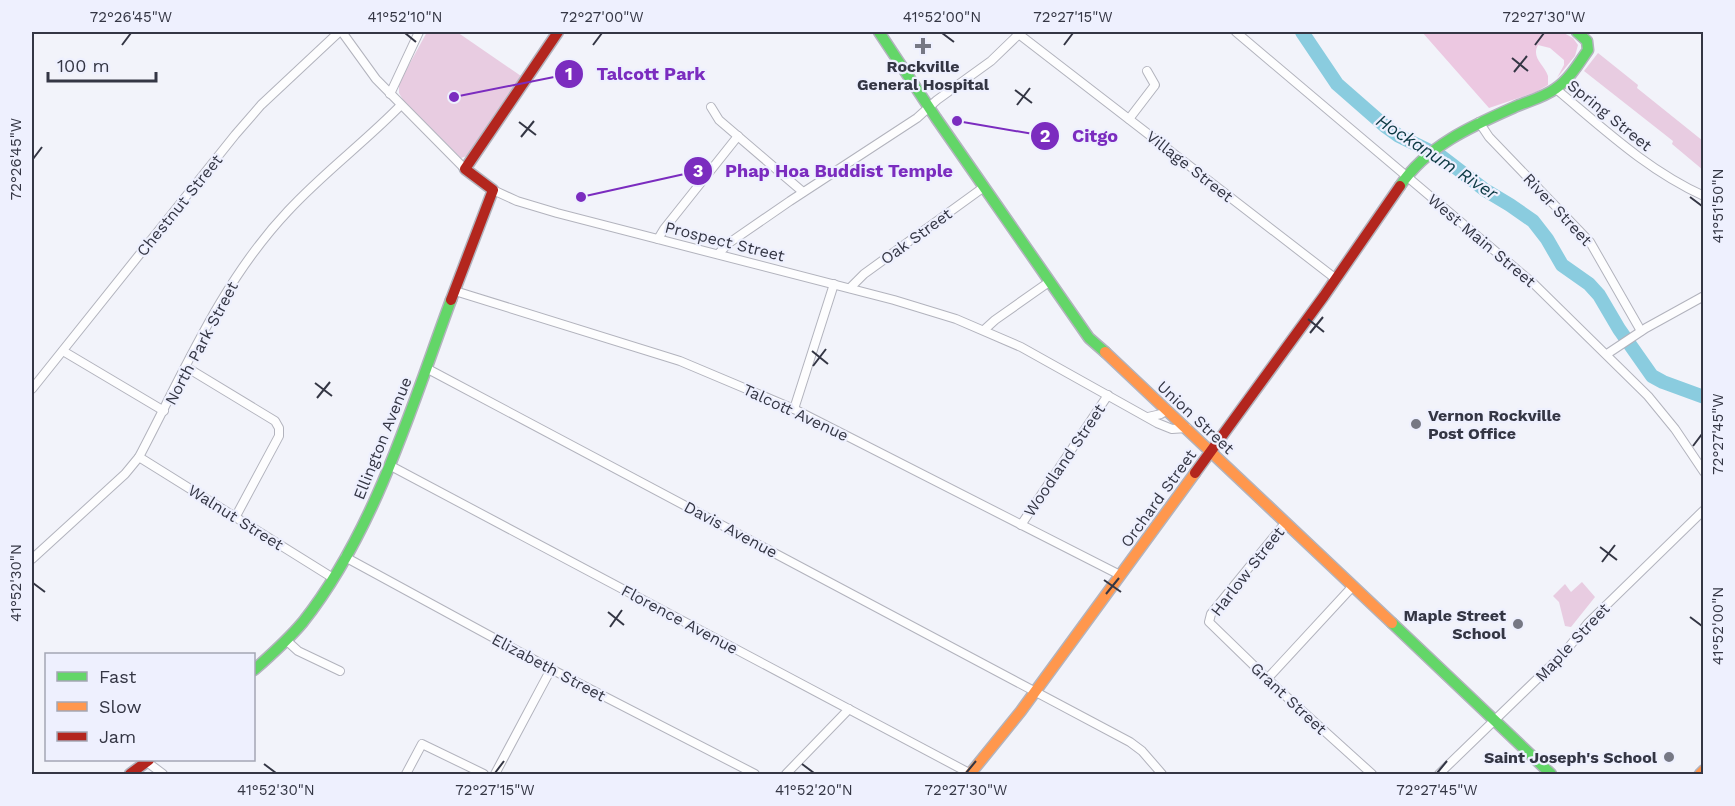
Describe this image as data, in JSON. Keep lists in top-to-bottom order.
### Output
{
  "streets": {
    "street": [
      "Spring Street",
      "Village Street",
      "Chestnut Street",
      "River Street",
      "Oak Street",
      "West Main Street",
      "Prospect Street",
      "North Park Street",
      "Talcott Avenue",
      "Union Street",
      "Ellington Avenue",
      "Woodland Street",
      "Orchard Street",
      "Walnut Street",
      "Davis Avenue",
      "Harlow Street",
      "Florence Avenue",
      "Maple Street",
      "Elizabeth Street",
      "Grant Street"
    ]
  },
  "crossings": [
    ["Spring Street", "River Street"],
    ["Spring Street", "West Main Street"],
    ["Spring Street", "Orchard Street"],
    ["Village Street", "Orchard Street"],
    ["Chestnut Street", "Prospect Street"],
    ["Oak Street", "Prospect Street"],
    ["Oak Street", "Union Street"],
    ["West Main Street", "Orchard Street"],
    ["Prospect Street", "North Park Street"],
    ["Prospect Street", "Union Street"],
    ["Prospect Street", "Ellington Avenue"],
    ["Prospect Street", "Woodland Street"],
    ["North Park Street", "Walnut Street"],
    ["Talcott Avenue", "Ellington Avenue"],
    ["Talcott Avenue", "Woodland Street"],
    ["Talcott Avenue", "Orchard Street"],
    ["Union Street", "Orchard Street"],
    ["Union Street", "Harlow Street"],
    ["Union Street", "Maple Street"],
    ["Ellington Avenue", "Walnut Street"],
    ["Ellington Avenue", "Davis Avenue"],
    ["Ellington Avenue", "Florence Avenue"],
    ["Ellington Avenue", "Elizabeth Street"],
    ["Orchard Street", "Davis Avenue"],
    ["Orchard Street", "Florence Avenue"],
    ["Harlow Street", "Grant Street"]
  ],
  "water": ["Hockanum River"],
  "places": {
    "health": ["Rockville General Hospital"],
    "other": [
      "Talcott Park",
      "Citgo",
      "Phap Hoa Buddist Temple",
      "Vernon Rockville Post Office",
      "Maple Street School",
      "Saint Joseph's School"
    ]
  },
  "legend": ["Fast", "Slow", "Jam"],
  "scale_bar": "100 m",
  "coordinates": [
    "72°26'45\"W",
    "41°52'10\"N",
    "72°27'00\"W",
    "41°52'00\"N",
    "72°27'15\"W",
    "72°27'30\"W",
    "41°51'50\"N",
    "72°27'45\"W",
    "41°52'30\"N",
    "41°52'20\"N"
  ]
}
